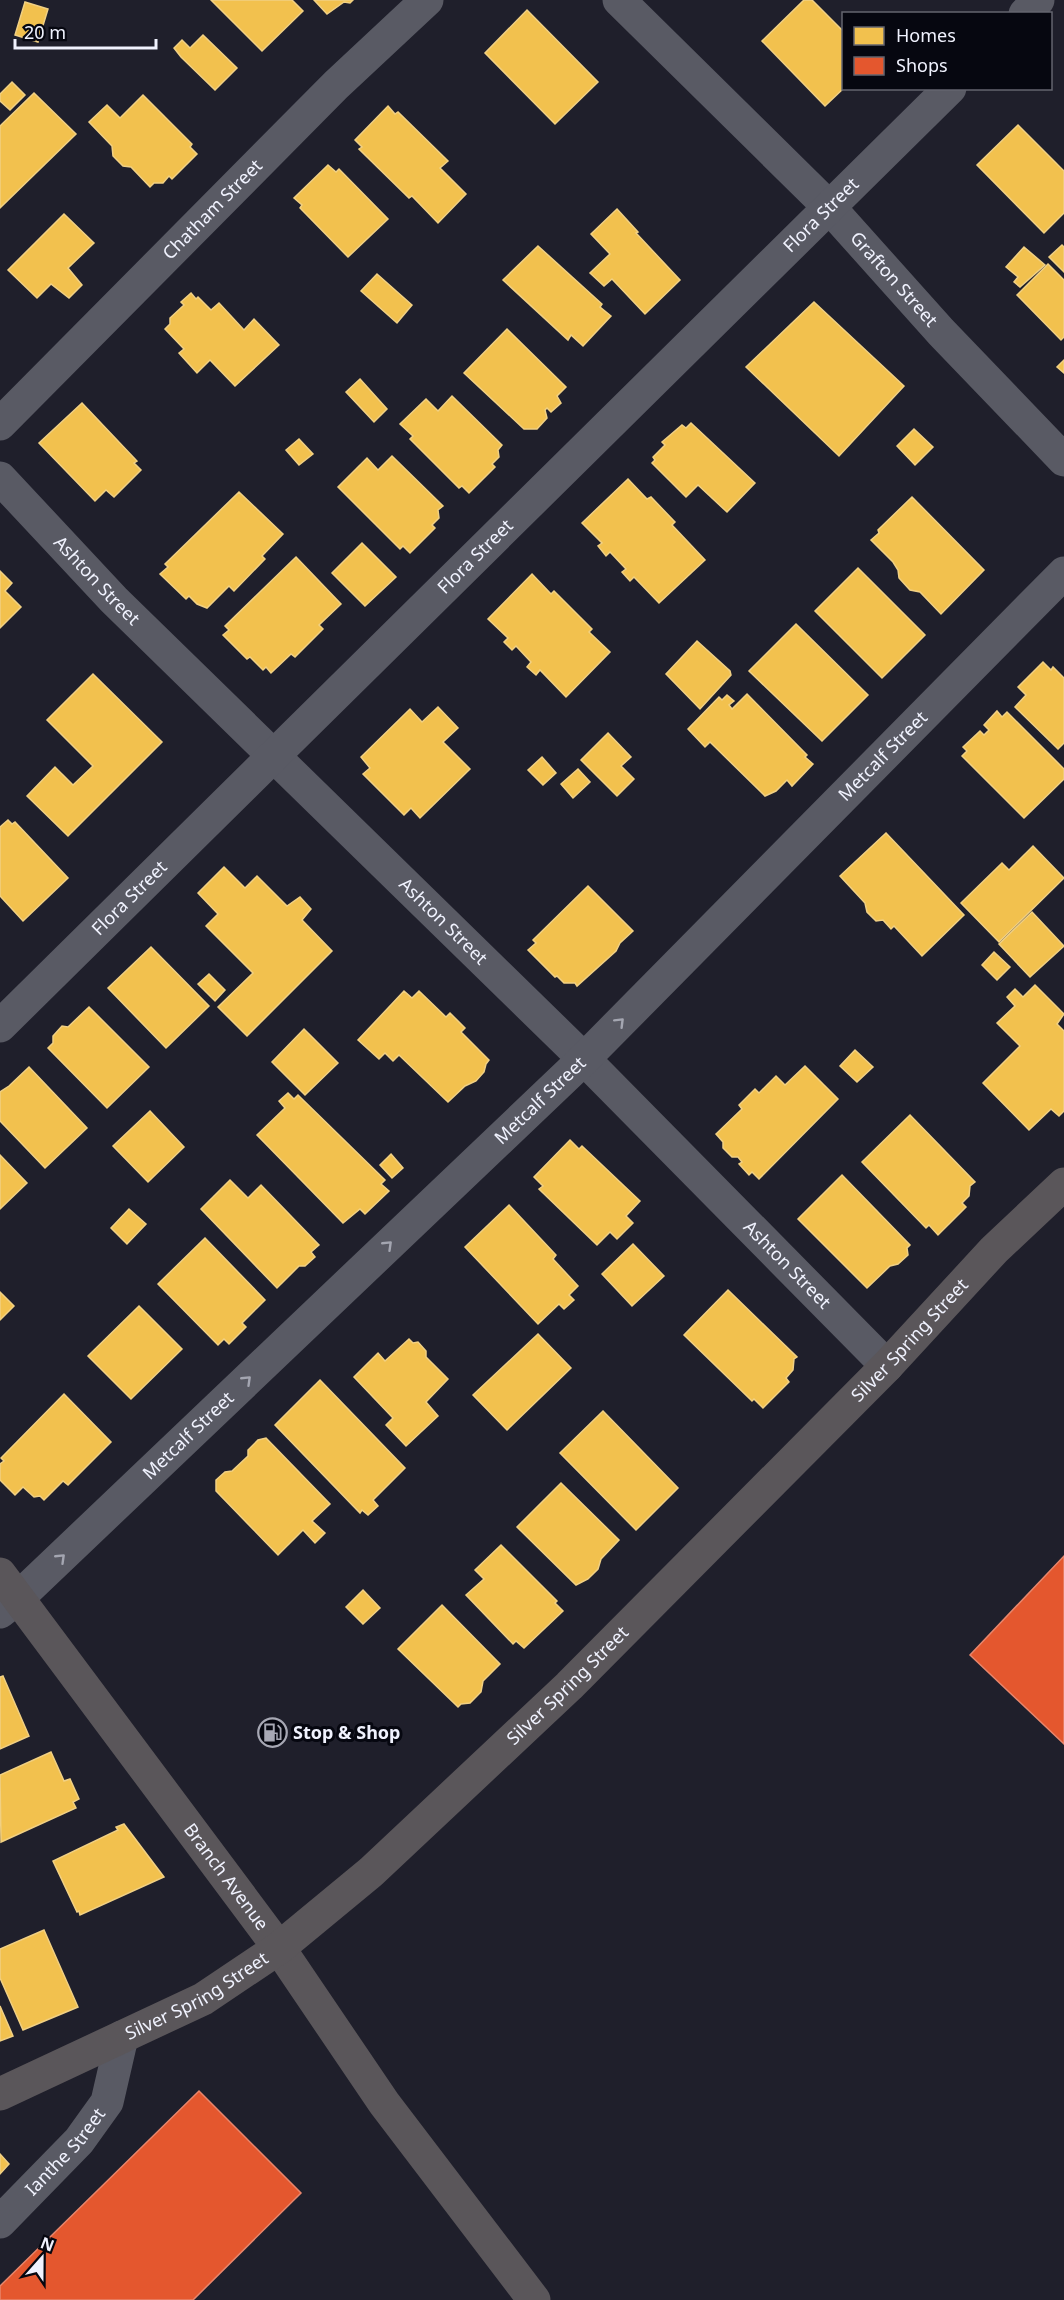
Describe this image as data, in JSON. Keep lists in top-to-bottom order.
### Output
{
  "streets": {
    "main road": ["Silver Spring Street", "Branch Avenue"],
    "street": [
      "Chatham Street",
      "Flora Street",
      "Grafton Street",
      "Ashton Street",
      "Metcalf Street",
      "Ianthe Street"
    ]
  },
  "crossings": [
    ["Flora Street", "Grafton Street"],
    ["Flora Street", "Ashton Street"],
    ["Ashton Street", "Metcalf Street"],
    ["Ashton Street", "Silver Spring Street"],
    ["Metcalf Street", "Branch Avenue"],
    ["Silver Spring Street", "Branch Avenue"],
    ["Silver Spring Street", "Ianthe Street"]
  ],
  "one_way": ["Metcalf Street"],
  "places": {
    "fuel station": ["Stop & Shop"]
  },
  "legend": ["Homes", "Shops"],
  "scale_bar": "20 m",
  "north": "top"
}
